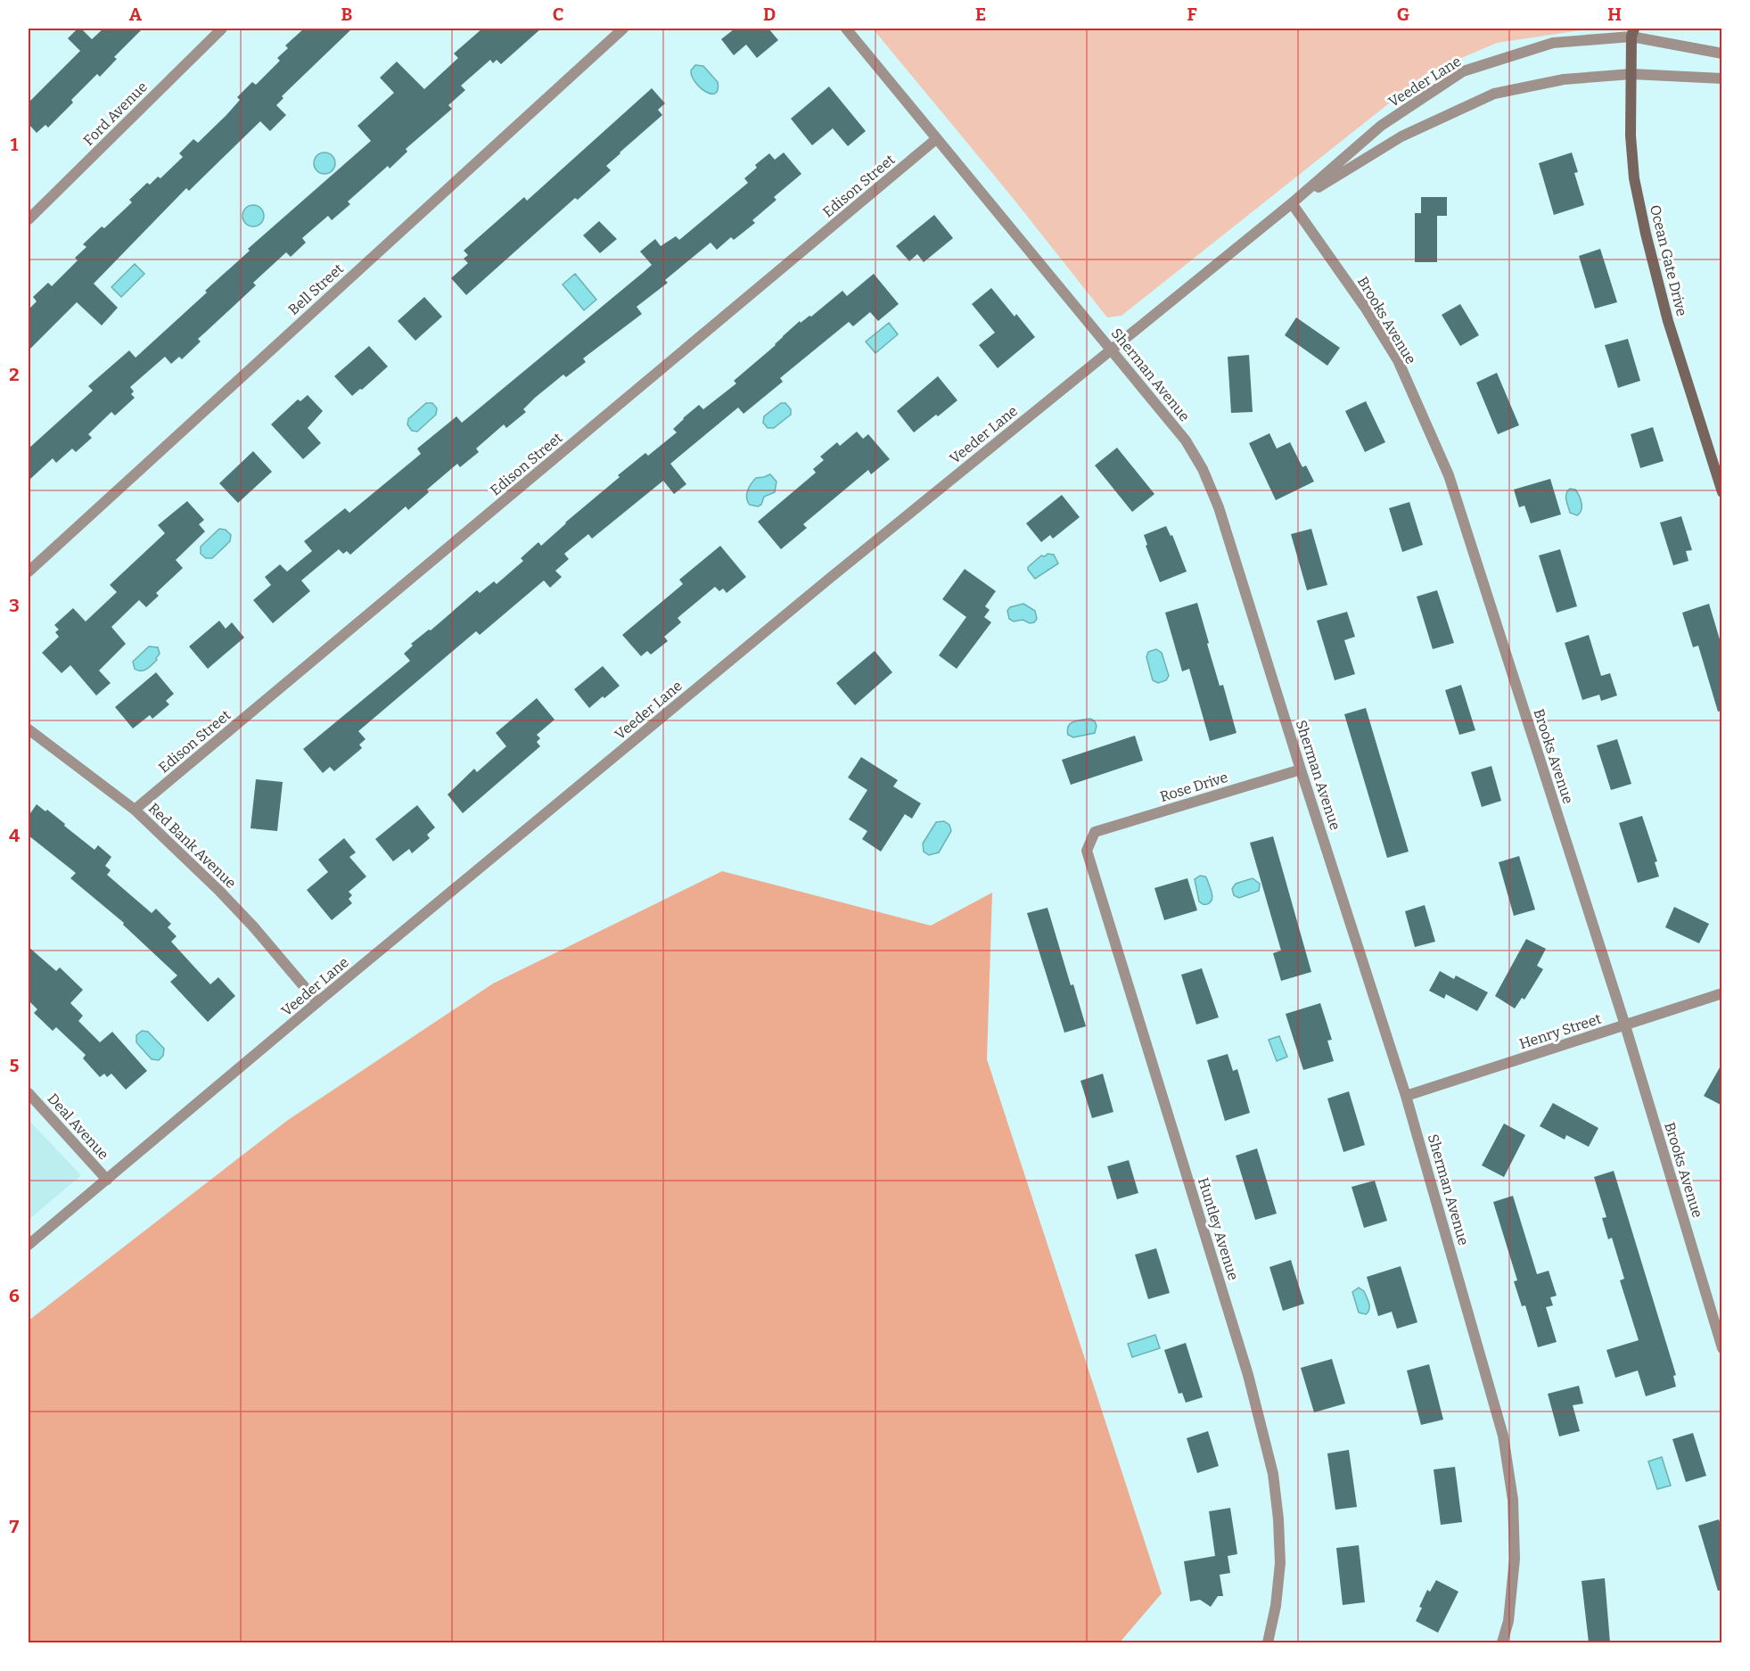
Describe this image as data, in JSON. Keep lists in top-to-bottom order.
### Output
{
  "streets": {
    "main road": ["Ocean Gate Drive"],
    "street": [
      "Veeder Lane",
      "Ford Avenue",
      "Edison Street",
      "Bell Street",
      "Brooks Avenue",
      "Sherman Avenue",
      "Rose Drive",
      "Red Bank Avenue",
      "Henry Street",
      "Deal Avenue",
      "Huntley Avenue"
    ]
  },
  "crossings": [
    ["Veeder Lane", "Ocean Gate Drive"],
    ["Veeder Lane", "Brooks Avenue"],
    ["Veeder Lane", "Sherman Avenue"],
    ["Veeder Lane", "Red Bank Avenue"],
    ["Veeder Lane", "Deal Avenue"],
    ["Edison Street", "Sherman Avenue"],
    ["Edison Street", "Red Bank Avenue"],
    ["Brooks Avenue", "Henry Street"],
    ["Sherman Avenue", "Rose Drive"],
    ["Sherman Avenue", "Henry Street"],
    ["Rose Drive", "Huntley Avenue"]
  ],
  "grid": {
    "columns": [
      "A",
      "B",
      "C",
      "D",
      "E",
      "F",
      "G",
      "H"
    ],
    "rows": [
      "1",
      "2",
      "3",
      "4",
      "5",
      "6",
      "7"
    ]
  }
}
